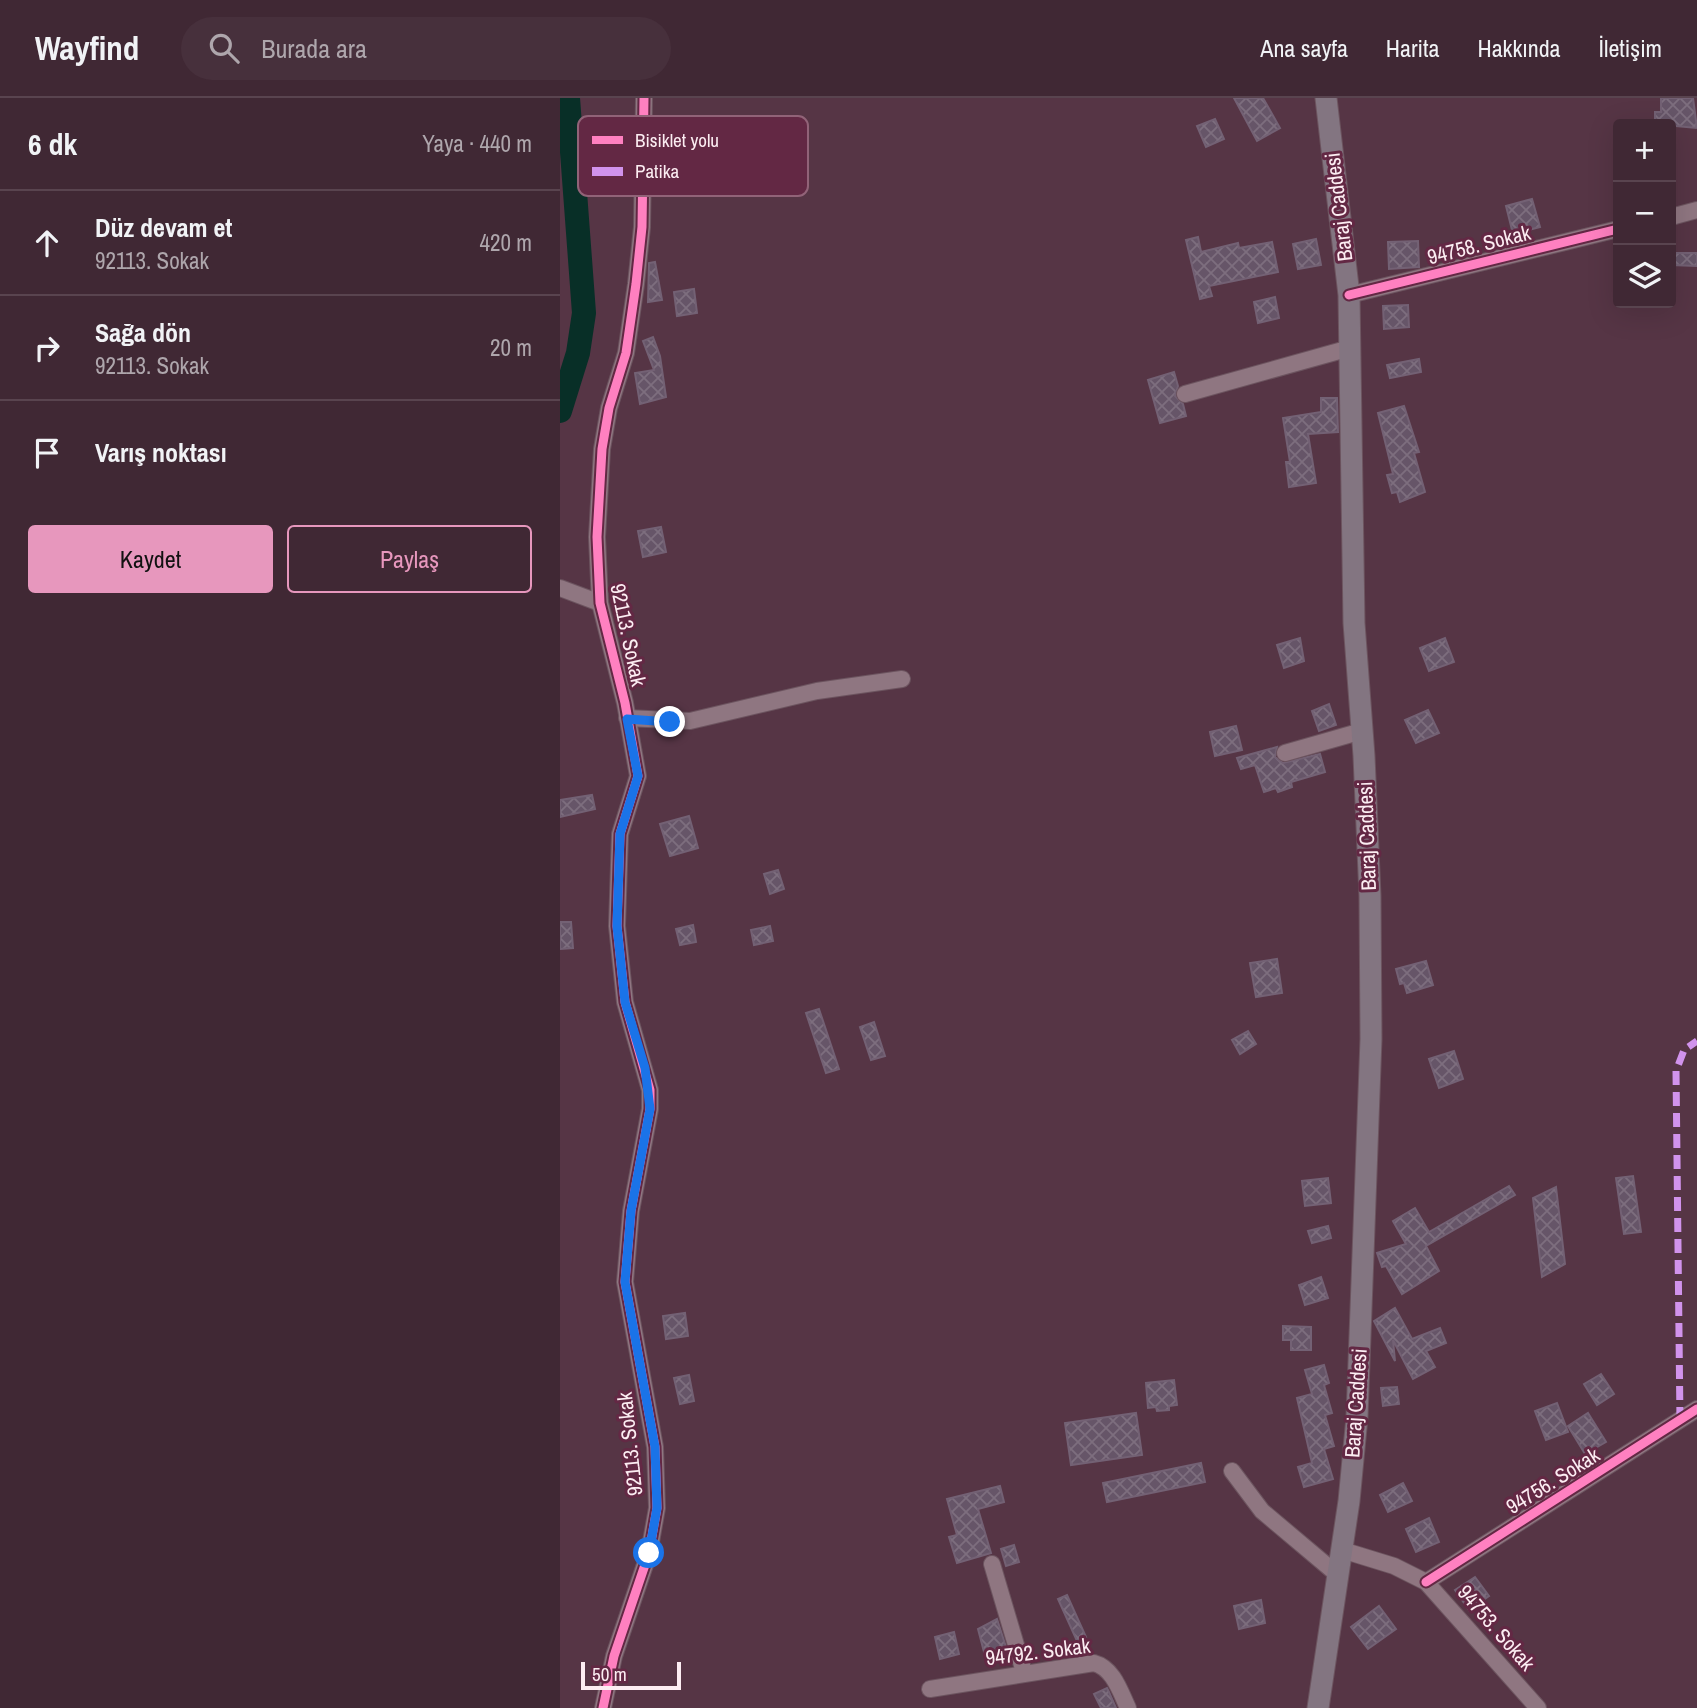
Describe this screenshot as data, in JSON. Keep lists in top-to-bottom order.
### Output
{
  "streets": {
    "main road": ["Baraj Caddesi"],
    "street": [
      "94758. Sokak",
      "92113. Sokak",
      "94756. Sokak",
      "94753. Sokak",
      "94792. Sokak"
    ]
  },
  "crossings": [
    ["Baraj Caddesi", "94758. Sokak"],
    ["Baraj Caddesi", "94753. Sokak"],
    ["94756. Sokak", "94753. Sokak"]
  ],
  "legend": ["Bisiklet yolu", "Patika"],
  "scale_bar": "50 m",
  "page": {
    "header": "Wayfind",
    "search": "Burada ara",
    "nav": [
      "Ana sayfa",
      "Harita",
      "Hakkında",
      "İletişim"
    ],
    "heading": ["6 dk", "Yaya · 440 m"],
    "map_buttons": ["+", "−"],
    "list": [
      ["Düz devam et", "92113. Sokak", "420 m"],
      ["Sağa dön", "92113. Sokak", "20 m"],
      "Varış noktası"
    ],
    "buttons": ["Kaydet", "Paylaş"],
    "scale": "50 m"
  }
}
